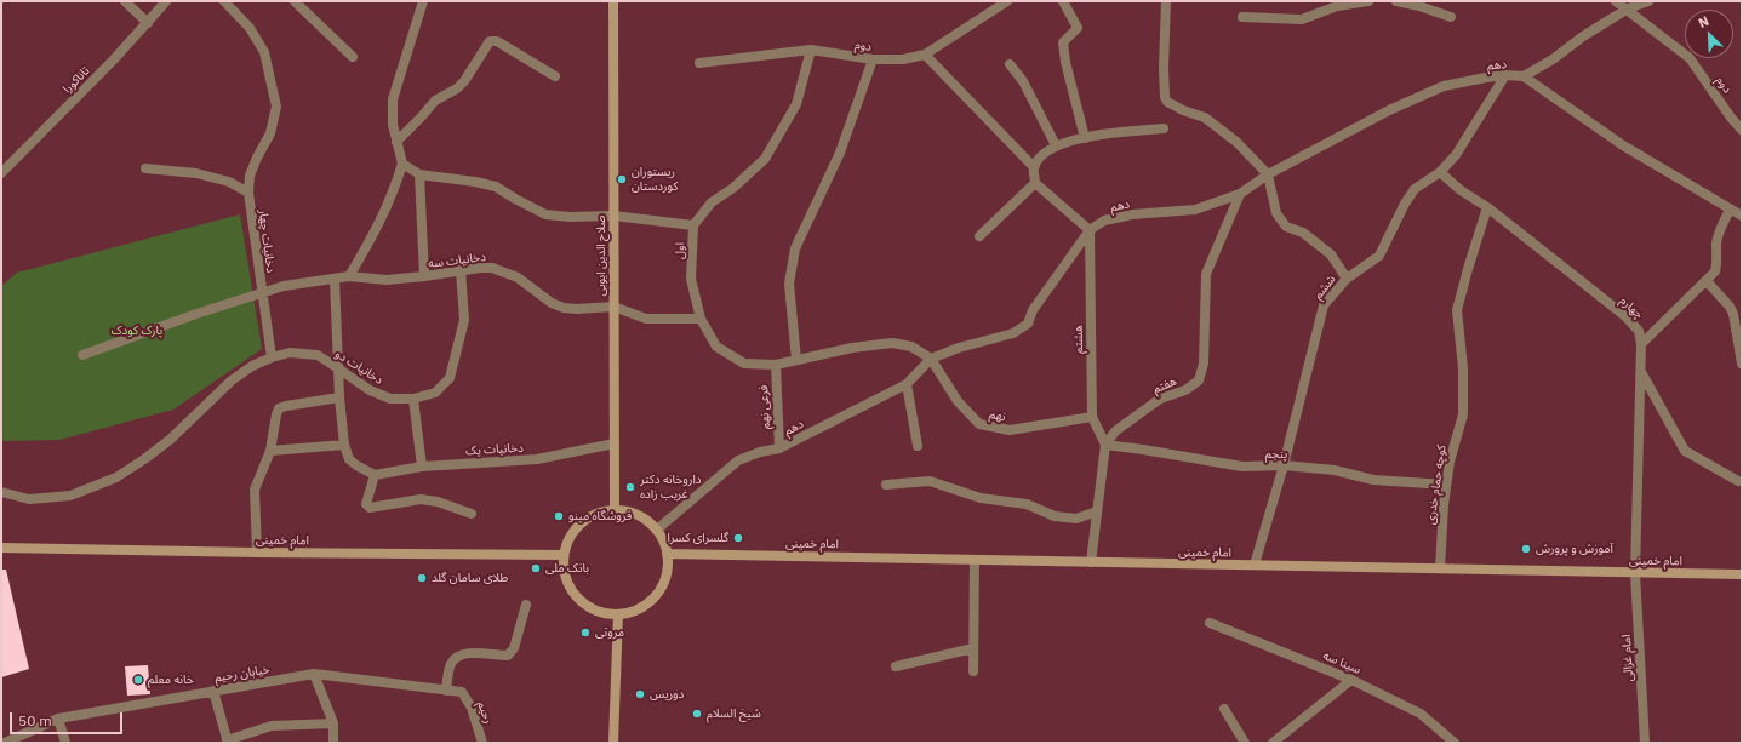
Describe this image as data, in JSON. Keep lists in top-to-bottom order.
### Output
{
  "streets": {
    "main road": ["صلاح الدین ایوبی", "امام خمینی"],
    "street": [
      "دوم",
      "دهم",
      "تاناکورا",
      "دخانیات چهار",
      "اول",
      "دخانیات سه",
      "ششم",
      "چهارم",
      "هشتم",
      "دخانیات دو",
      "هفتم",
      "فرعی نهم",
      "نهم",
      "دخانیات یک",
      "پنجم",
      "کوچه حمام خدری",
      "امام غزالی",
      "سینا سه",
      "خیابان رحیم",
      "رحیم"
    ]
  },
  "crossings": [
    ["دوم", "دهم"],
    ["دوم", "اول"],
    ["دهم", "اول"],
    ["دهم", "صلاح الدین ایوبی"],
    ["دهم", "ششم"],
    ["دهم", "هشتم"],
    ["دهم", "هفتم"],
    ["دهم", "فرعی نهم"],
    ["دهم", "نهم"],
    ["دهم", "امام خمینی"],
    ["دخانیات چهار", "دخانیات سه"],
    ["دخانیات چهار", "دخانیات دو"],
    ["اول", "دخانیات سه"],
    ["اول", "فرعی نهم"],
    ["اول", "نهم"],
    ["صلاح الدین ایوبی", "دخانیات سه"],
    ["صلاح الدین ایوبی", "دخانیات یک"],
    ["صلاح الدین ایوبی", "امام خمینی"],
    ["دخانیات سه", "دخانیات دو"],
    ["ششم", "چهارم"],
    ["ششم", "پنجم"],
    ["ششم", "امام خمینی"],
    ["چهارم", "کوچه حمام خدری"],
    ["چهارم", "امام خمینی"],
    ["چهارم", "امام غزالی"],
    ["هشتم", "هفتم"],
    ["هشتم", "نهم"],
    ["هشتم", "پنجم"],
    ["هفتم", "پنجم"],
    ["پنجم", "کوچه حمام خدری"],
    ["کوچه حمام خدری", "امام خمینی"],
    ["امام خمینی", "امام غزالی"],
    ["خیابان رحیم", "رحیم"]
  ],
  "parks": ["پارک کودک"],
  "places": [
    "ریستوران کوردستان",
    "داروخانه دکتر غریب زاده",
    "فروشگاه مینو",
    "گلسرای کسرا",
    "آموزش و پرورش",
    "بانک ملی",
    "طلای سامان گلد",
    "مروتی",
    "خانه معلم",
    "دوریس",
    "شیخ السلام"
  ],
  "scale_bar": "50 m",
  "north": "top left"
}
